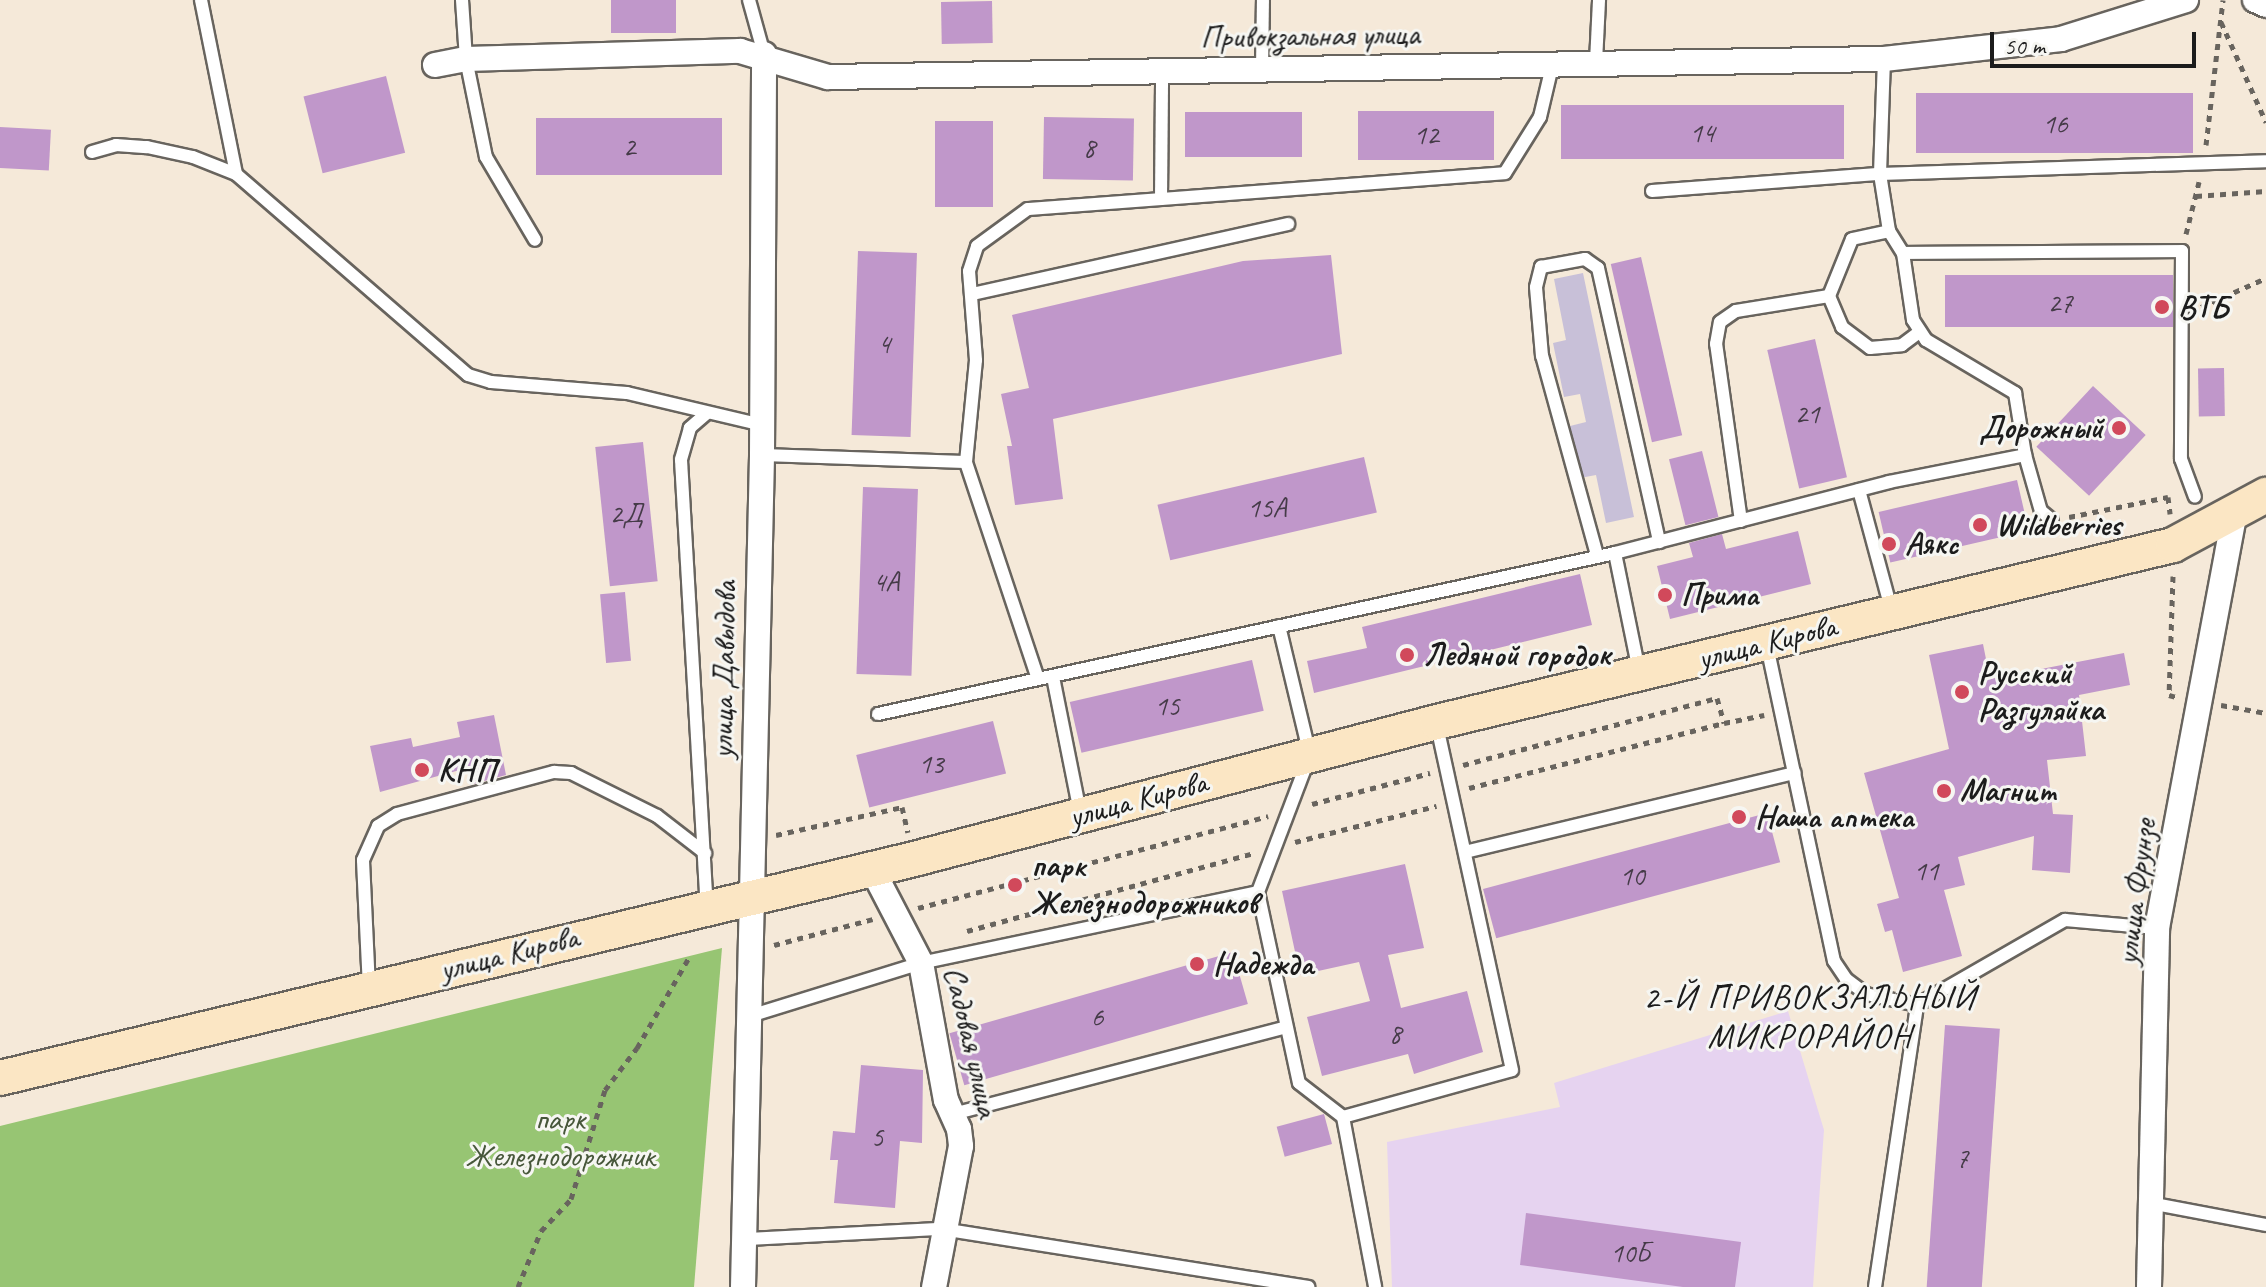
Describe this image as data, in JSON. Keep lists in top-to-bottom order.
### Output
{
  "streets": {
    "main road": ["улица Кирова"],
    "street": [
      "Привокзальная улица",
      "улица Давыдова",
      "улица Фрунзе",
      "Садовая улица"
    ]
  },
  "crossings": [
    ["Привокзальная улица", "улица Давыдова"],
    ["улица Кирова", "улица Давыдова"],
    ["улица Кирова", "улица Фрунзе"],
    ["улица Кирова", "Садовая улица"]
  ],
  "districts": ["2-Й ПРИВОКЗАЛЬНЫЙ МИКРОРАЙОН"],
  "parks": ["парк Железнодорожник"],
  "places": [
    "ВТБ",
    "Дорожный",
    "Wildberries",
    "Аякс",
    "Прима",
    "Ледяной городок",
    "Русский Разгуляйка",
    "КНП",
    "Магнит",
    "Наша аптека",
    "парк Железнодорожников",
    "Надежда"
  ],
  "house_numbers": [
    "16",
    "14",
    "12",
    "2",
    "8",
    "27",
    "4",
    "21",
    "15А",
    "2Д",
    "4А",
    "15",
    "13",
    "11",
    "10",
    "6",
    "8",
    "5",
    "7",
    "10Б"
  ],
  "scale_bar": "50 m"
}
